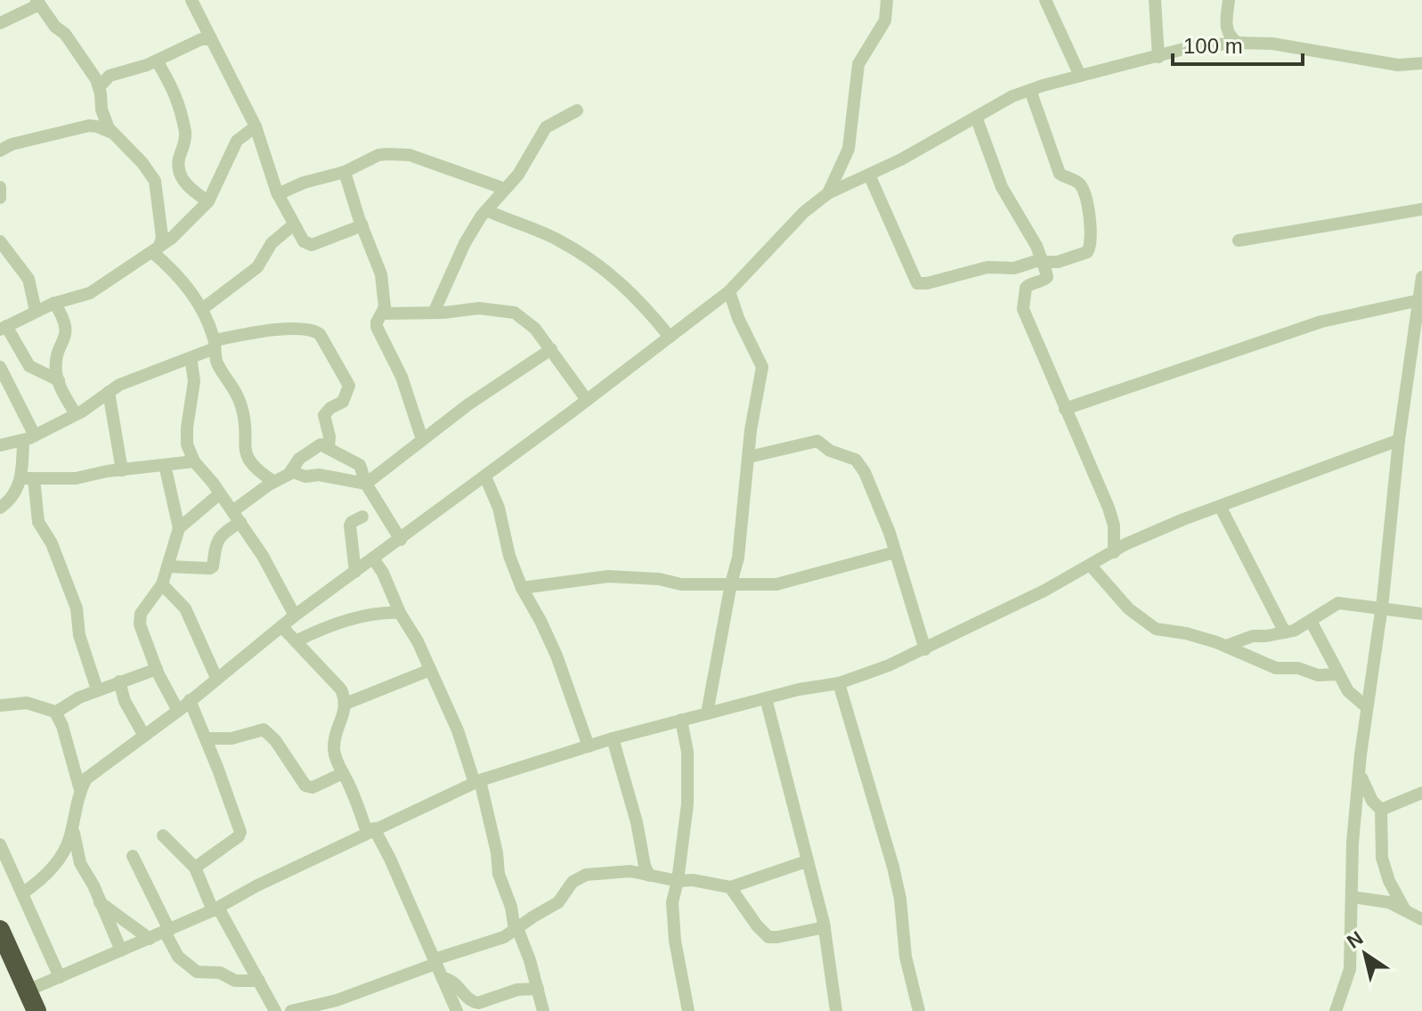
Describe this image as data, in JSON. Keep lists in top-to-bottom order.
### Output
{
  "scale_bar": "100 m",
  "north": "top left"
}
